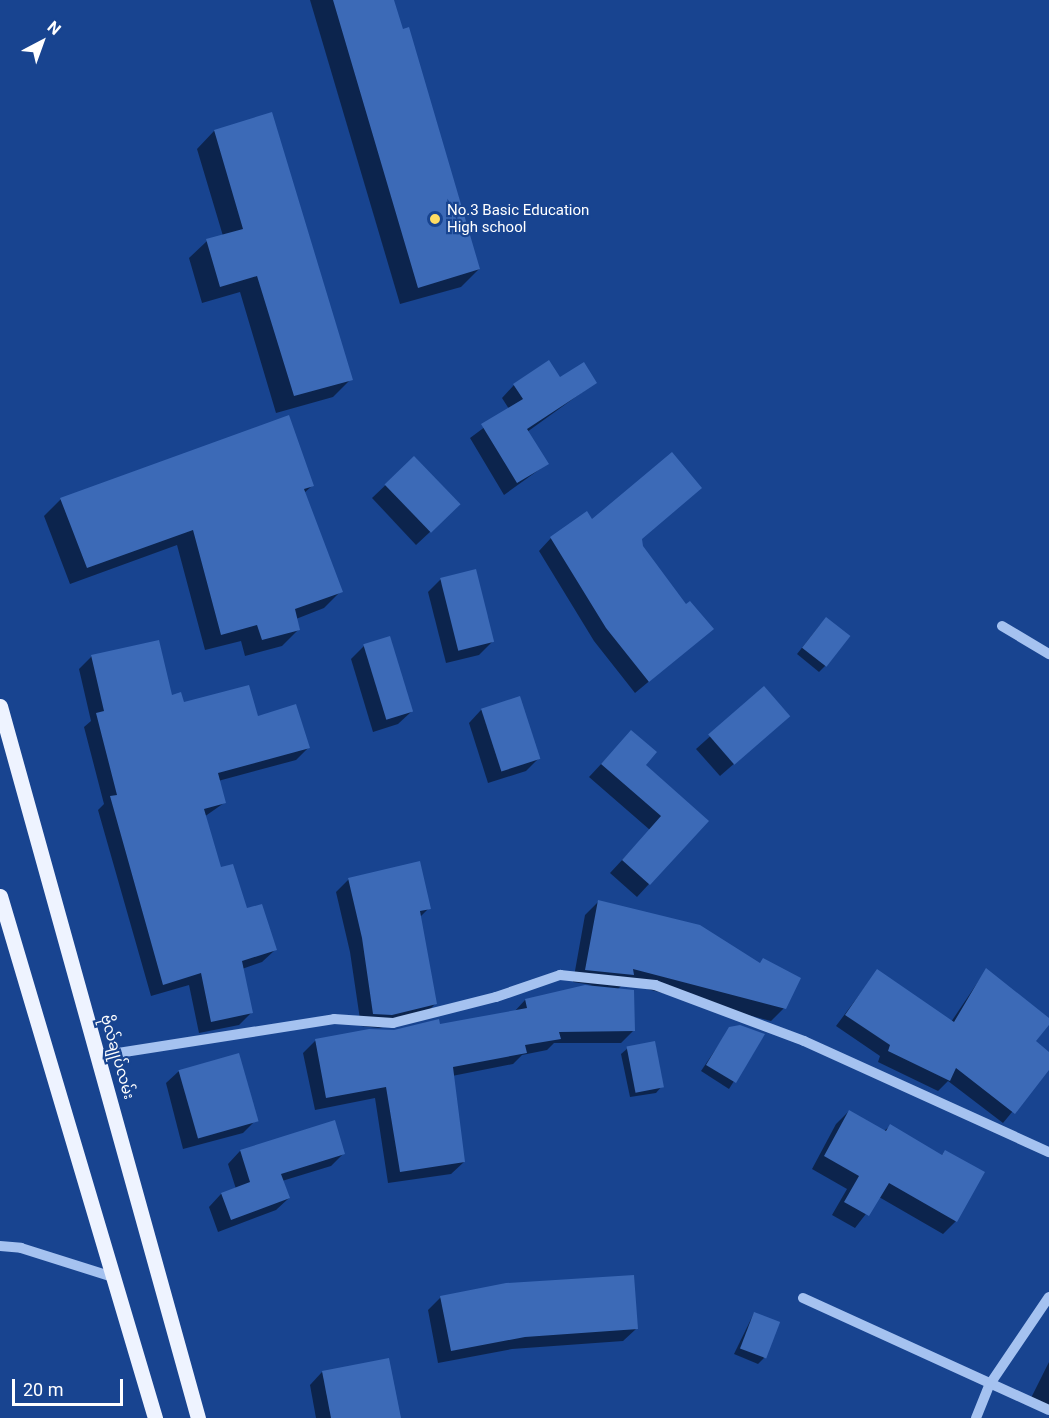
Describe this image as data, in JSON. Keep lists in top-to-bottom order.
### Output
{
  "streets": {
    "main road": ["ဗိုလ်ချုပ်လမ်း"]
  },
  "places": ["No.3 Basic Education High school"],
  "scale_bar": "20 m",
  "north": "top right"
}
